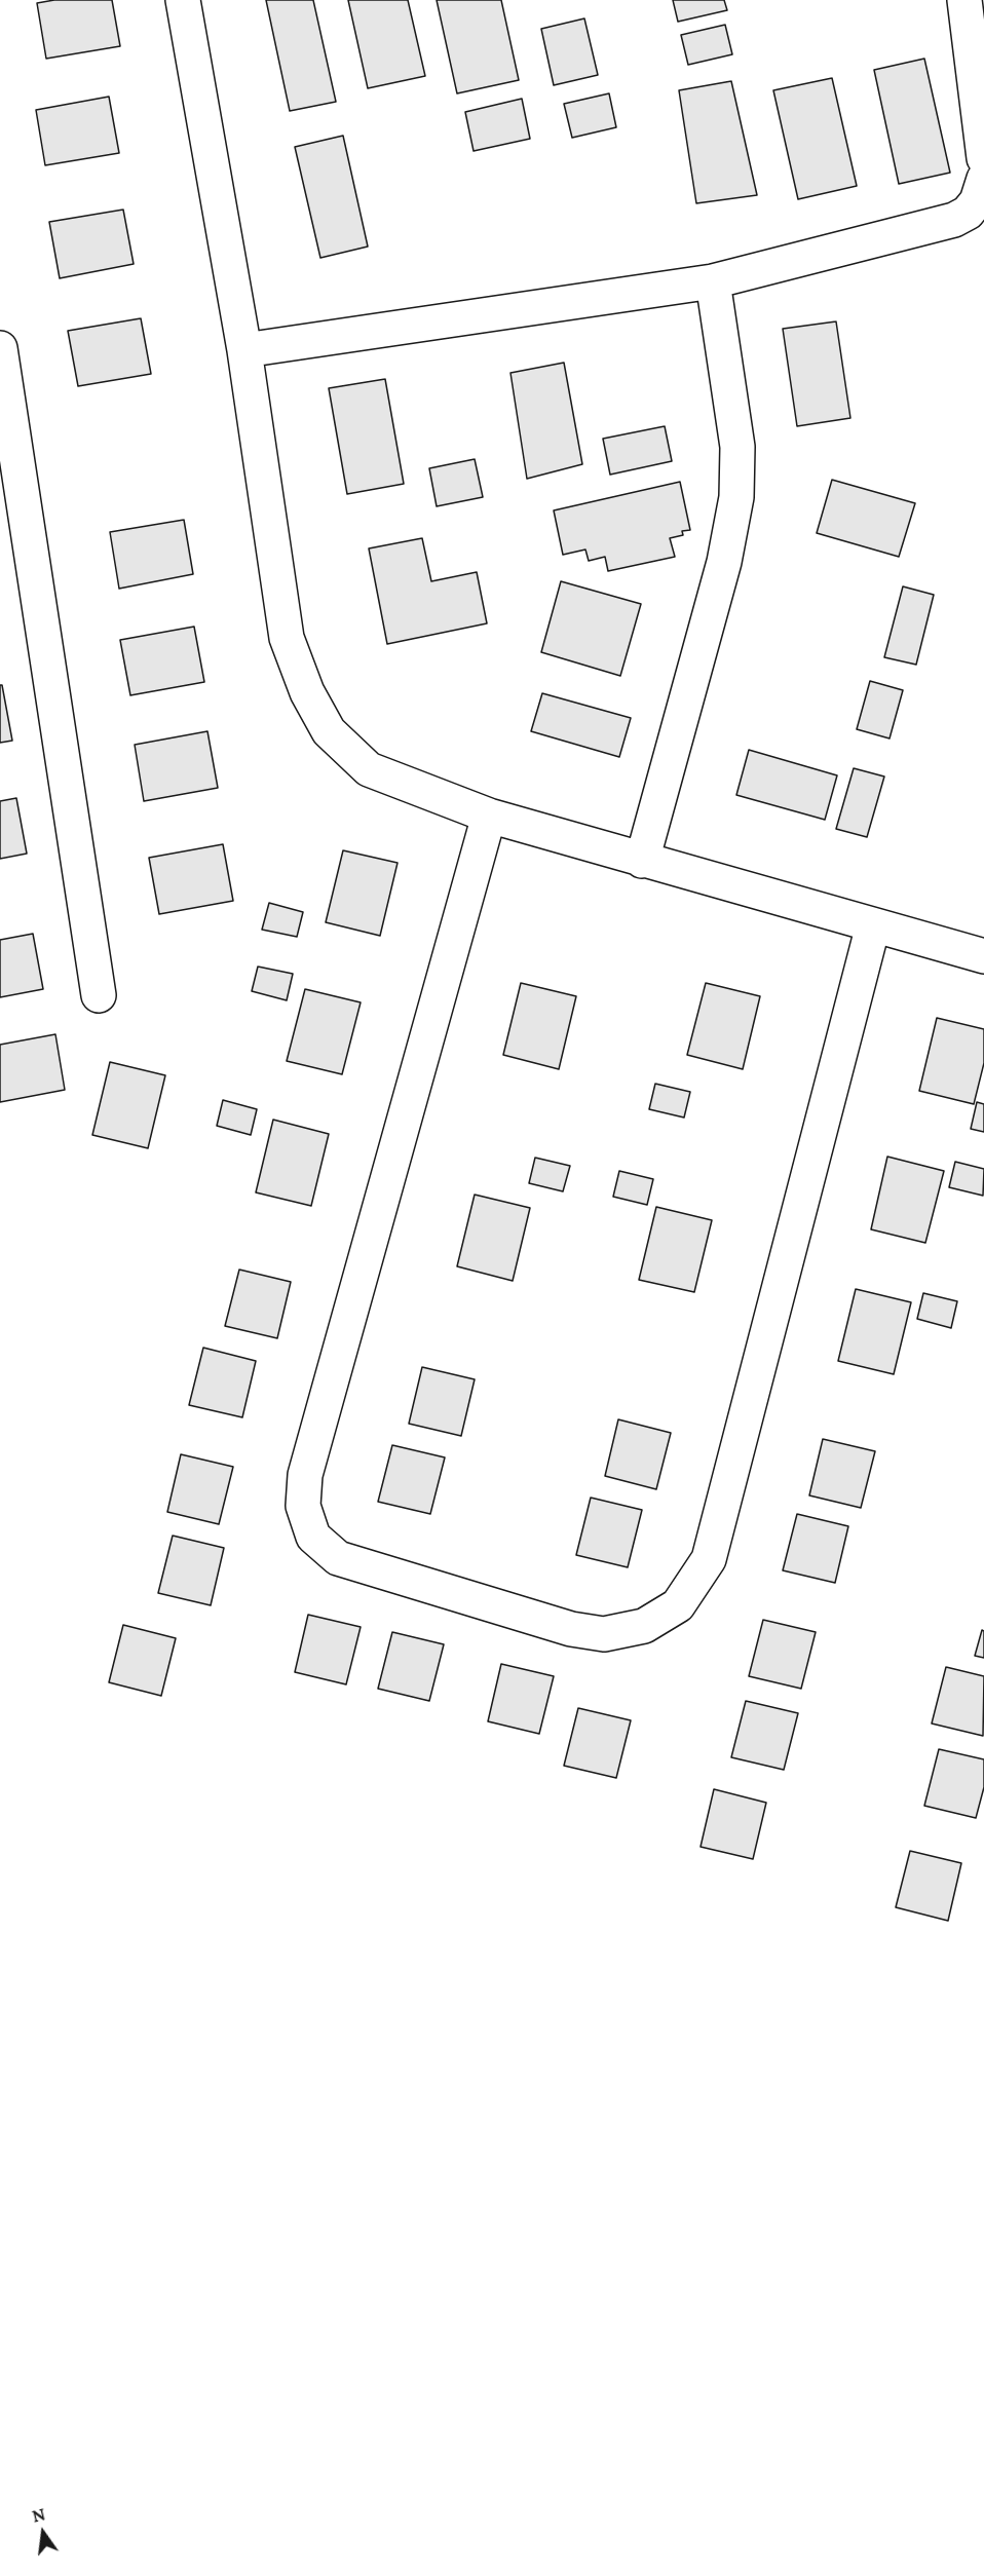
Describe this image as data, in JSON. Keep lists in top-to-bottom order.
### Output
{
  "north": "top"
}
